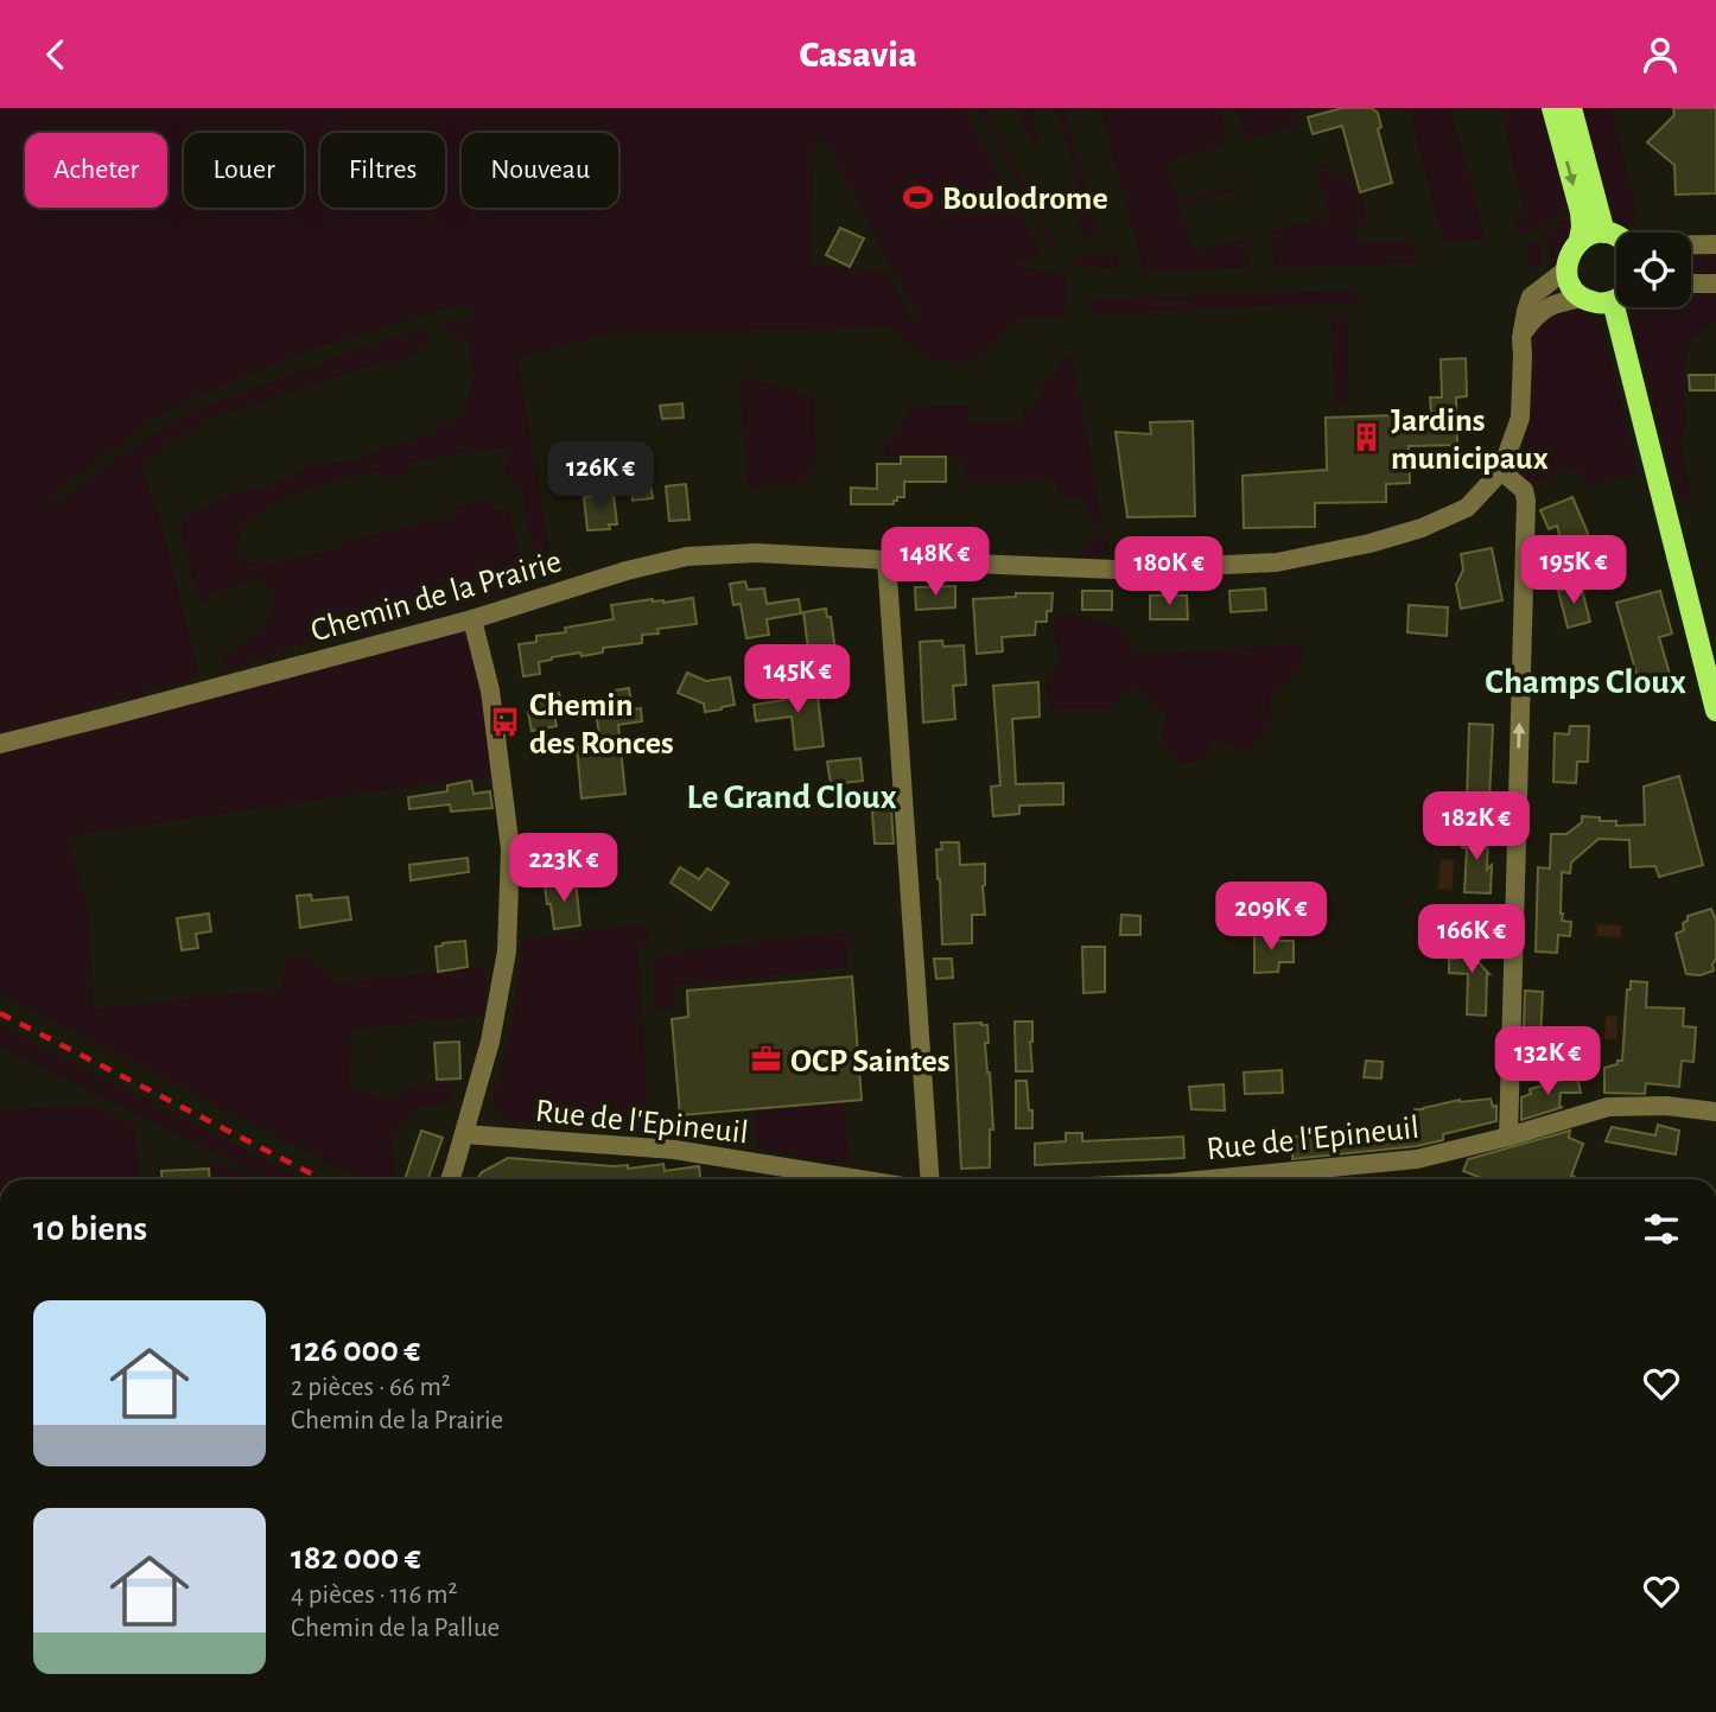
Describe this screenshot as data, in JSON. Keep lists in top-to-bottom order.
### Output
{
  "streets": {
    "street": ["Chemin de la Prairie", "Rue de l'Epineuil"]
  },
  "districts": ["Champs Cloux", "Le Grand Cloux"],
  "places": {
    "sports": ["Boulodrome"],
    "building": ["Jardins municipaux"],
    "bus stop": ["Chemin des Ronces"],
    "office": ["OCP Saintes"]
  },
  "page": {
    "header": "Casavia",
    "chip": [
      "Acheter",
      "Louer",
      "Filtres",
      "Nouveau"
    ],
    "price": [
      "126K €",
      "148K €",
      "195K €",
      "180K €",
      "145K €",
      "182K €",
      "223K €",
      "209K €",
      "166K €",
      "132K €"
    ],
    "heading": "10 biens",
    "list": [
      {
        "name": "126 000 €",
        "note": "2 pièces · 66 m² · Chemin de la Prairie"
      },
      {
        "name": "182 000 €",
        "note": "4 pièces · 116 m² · Chemin de la Pallue"
      }
    ]
  }
}
